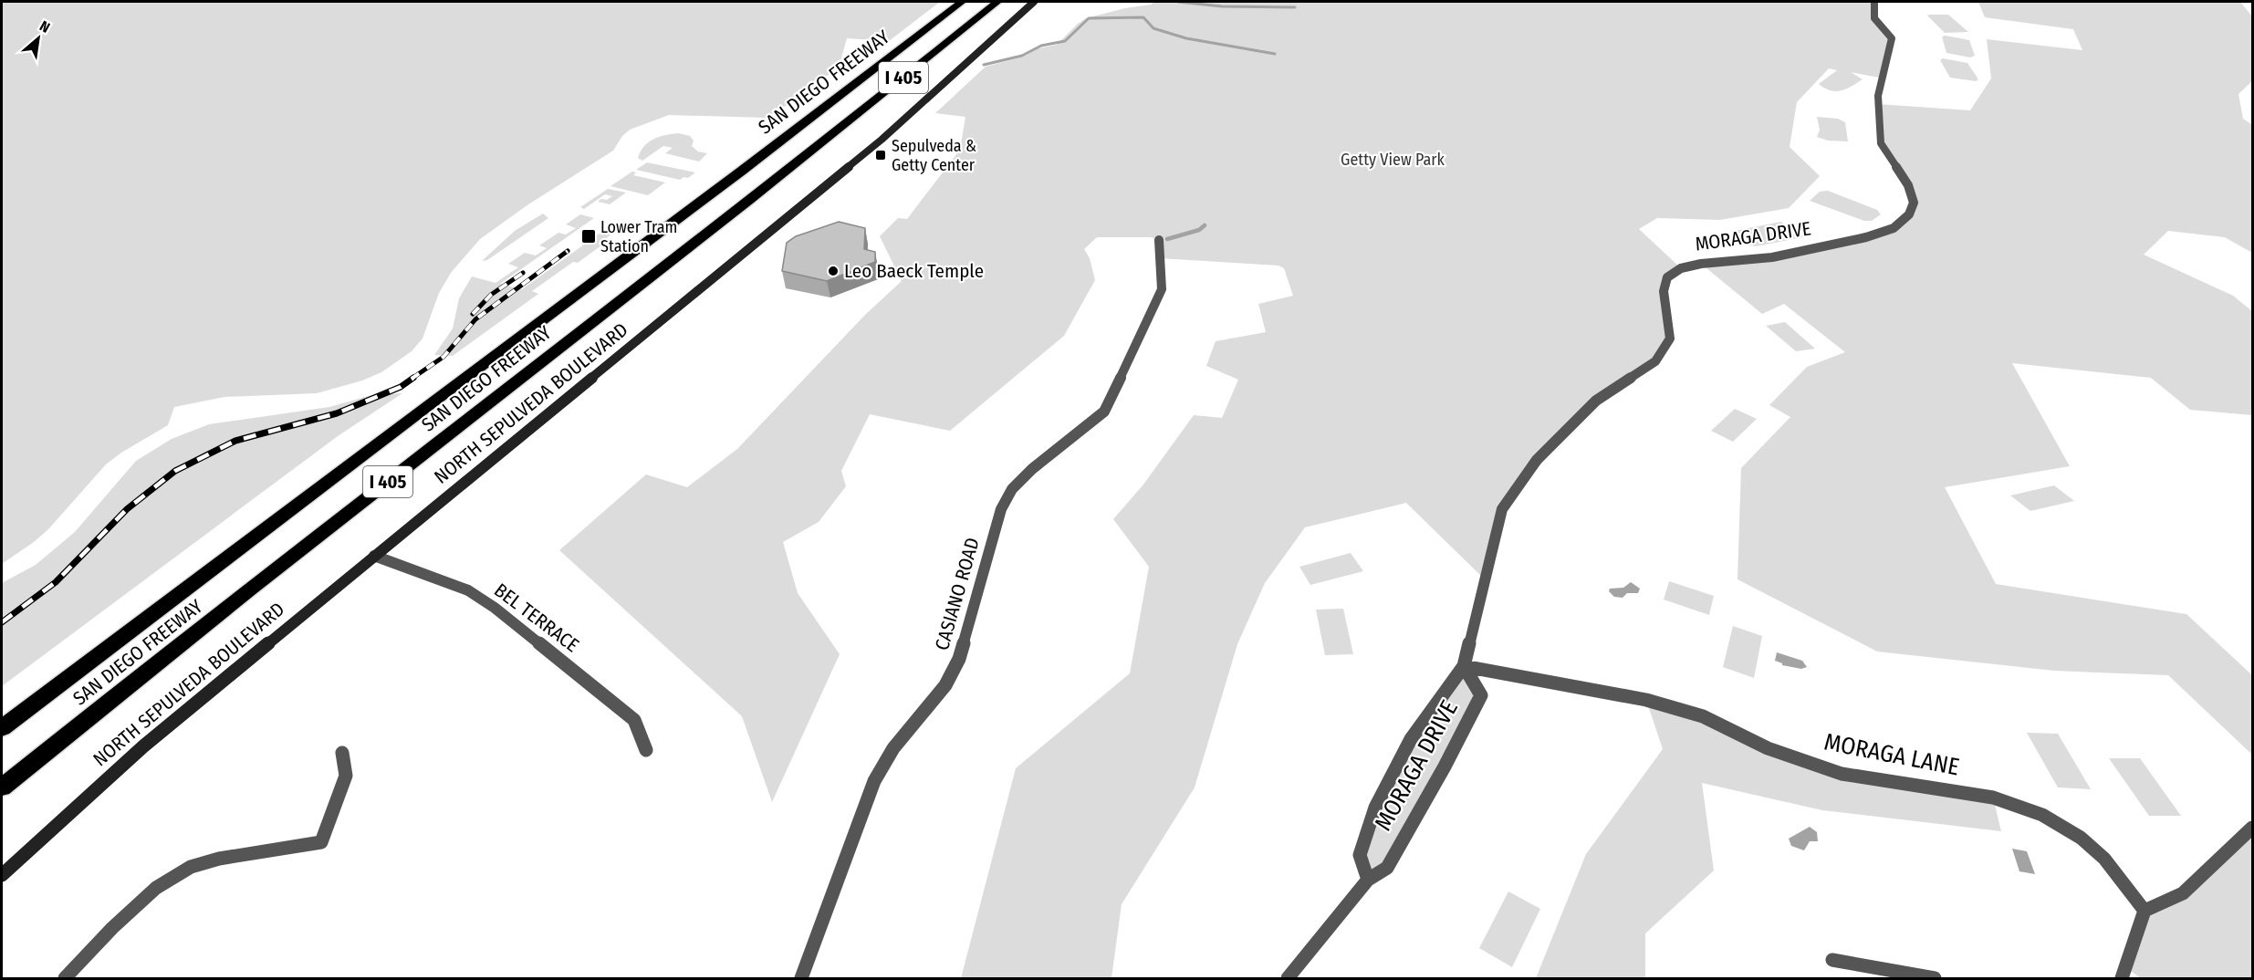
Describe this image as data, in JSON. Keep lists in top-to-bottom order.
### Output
{
  "streets": {
    "highway": ["I 405", "SAN DIEGO FREEWAY"],
    "main road": ["NORTH SEPULVEDA BOULEVARD"],
    "street": [
      "MORAGA DRIVE",
      "CASIANO ROAD",
      "BEL TERRACE",
      "MORAGA LANE"
    ]
  },
  "crossings": [
    ["MORAGA DRIVE", "MORAGA LANE"],
    ["NORTH SEPULVEDA BOULEVARD", "BEL TERRACE"]
  ],
  "parks": ["Getty View Park"],
  "places": {
    "transit": ["Sepulveda & Getty Center", "Lower Tram Station"],
    "other": ["Leo Baeck Temple"]
  },
  "north": "top right"
}
